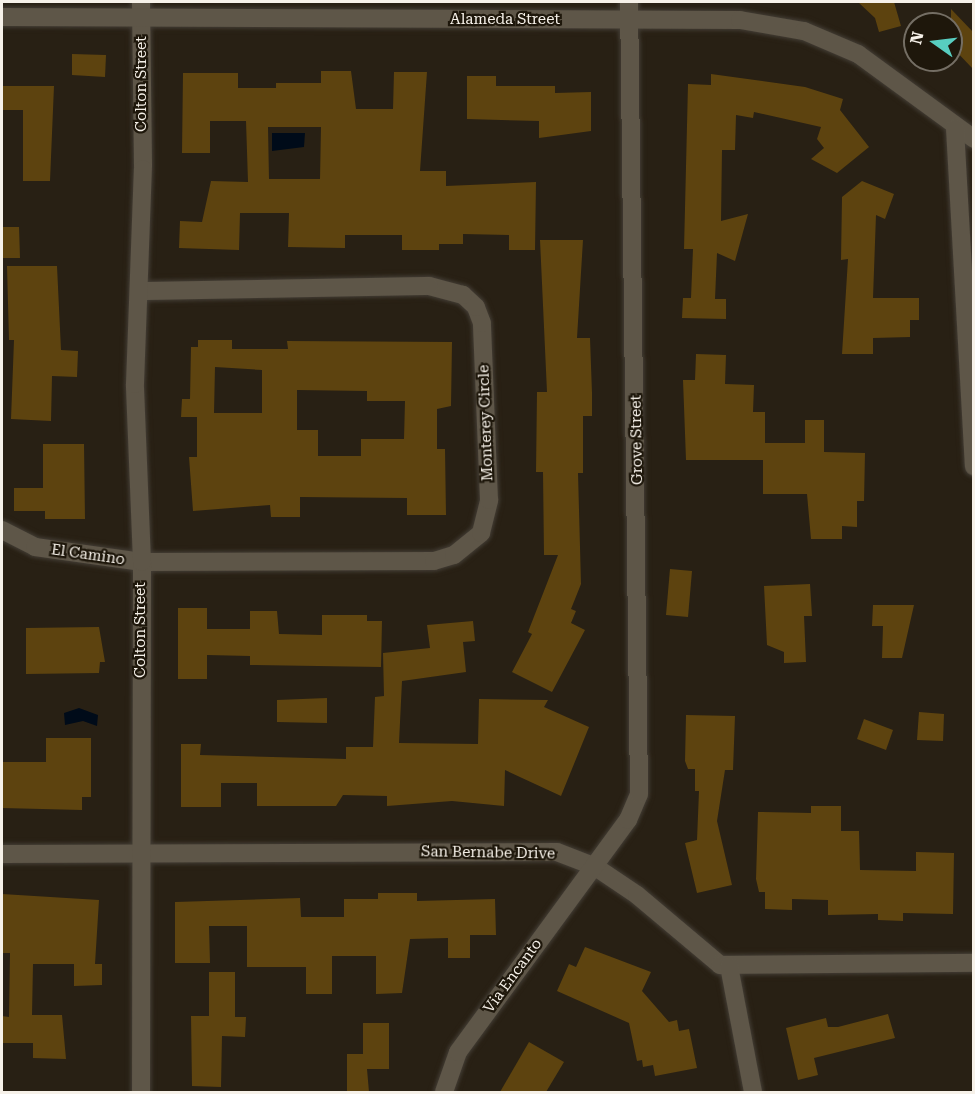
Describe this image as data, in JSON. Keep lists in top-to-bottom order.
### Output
{
  "streets": {
    "street": [
      "Alameda Street",
      "Colton Street",
      "Monterey Circle",
      "Grove Street",
      "El Camino",
      "San Bernabe Drive",
      "Via Encanto"
    ]
  },
  "crossings": [
    ["Alameda Street", "Colton Street"],
    ["Alameda Street", "Grove Street"],
    ["Colton Street", "Monterey Circle"],
    ["Colton Street", "El Camino"],
    ["Colton Street", "San Bernabe Drive"],
    ["Monterey Circle", "El Camino"],
    ["Grove Street", "San Bernabe Drive"],
    ["Grove Street", "Via Encanto"],
    ["San Bernabe Drive", "Via Encanto"]
  ],
  "north": "left"
}
